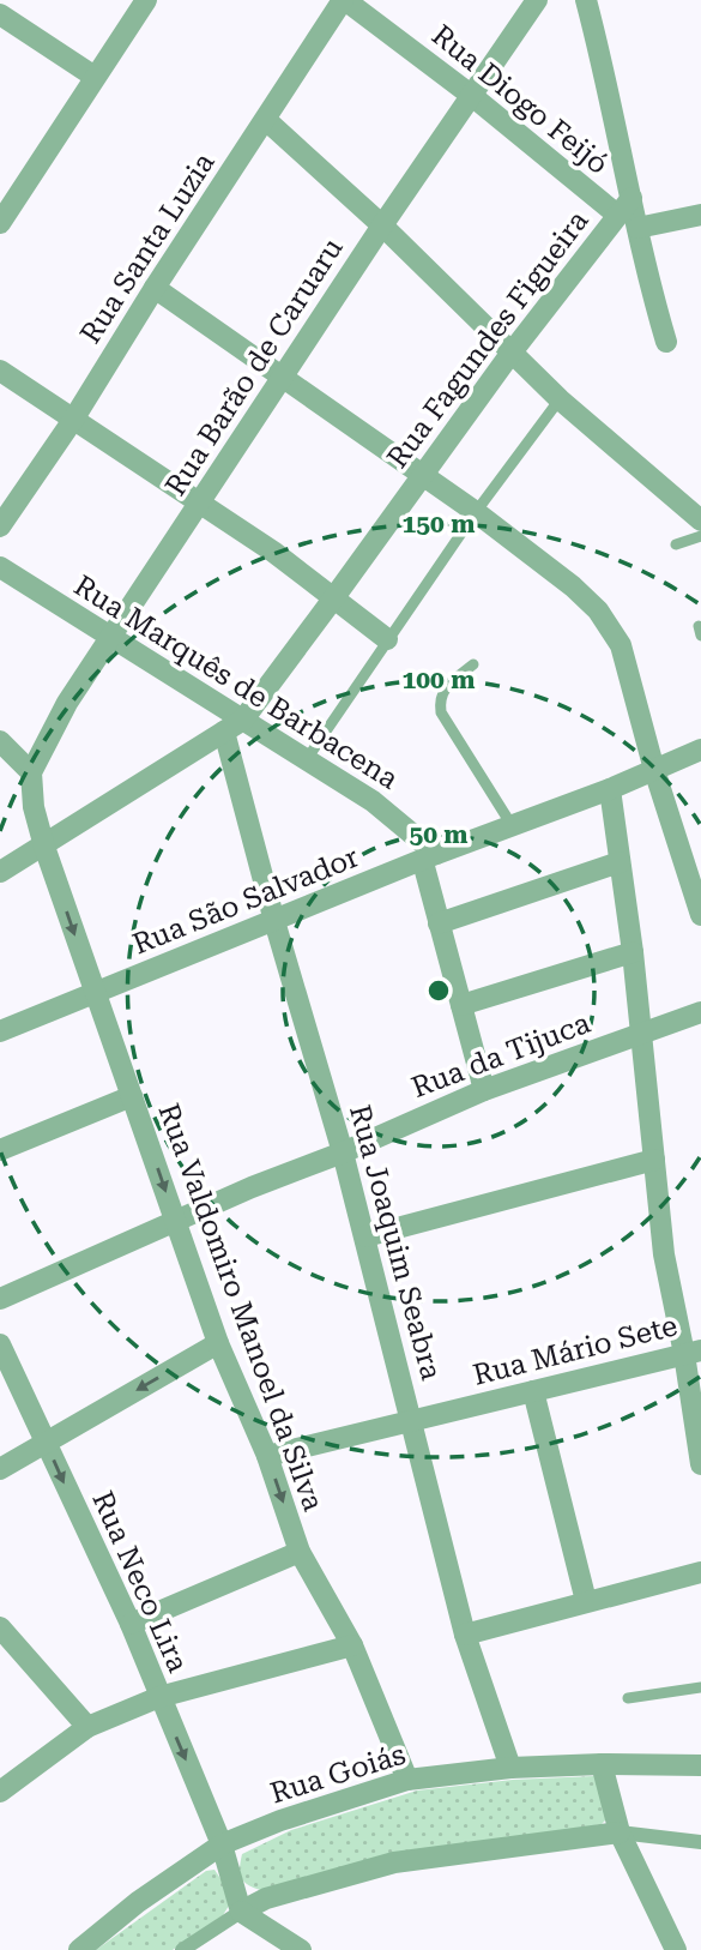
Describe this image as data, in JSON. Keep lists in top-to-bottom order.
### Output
{
  "streets": {
    "street": [
      "Rua Diogo Feijó",
      "Rua Santa Luzia",
      "Rua Fagundes Figueira",
      "Rua Barão de Caruaru",
      "Rua Marquês de Barbacena",
      "Rua São Salvador",
      "Rua da Tijuca",
      "Rua Joaquim Seabra",
      "Rua Valdomiro Manoel da Silva",
      "Rua Mário Sete",
      "Rua Neco Lira",
      "Rua Goiás"
    ]
  },
  "crossings": [
    ["Rua Diogo Feijó", "Rua Santa Luzia"],
    ["Rua Diogo Feijó", "Rua Fagundes Figueira"],
    ["Rua Diogo Feijó", "Rua Barão de Caruaru"],
    ["Rua Fagundes Figueira", "Rua Marquês de Barbacena"],
    ["Rua Barão de Caruaru", "Rua Marquês de Barbacena"],
    ["Rua Barão de Caruaru", "Rua Valdomiro Manoel da Silva"],
    ["Rua Marquês de Barbacena", "Rua São Salvador"],
    ["Rua São Salvador", "Rua Joaquim Seabra"],
    ["Rua São Salvador", "Rua Valdomiro Manoel da Silva"],
    ["Rua da Tijuca", "Rua Joaquim Seabra"],
    ["Rua da Tijuca", "Rua Valdomiro Manoel da Silva"],
    ["Rua Joaquim Seabra", "Rua Mário Sete"],
    ["Rua Joaquim Seabra", "Rua Goiás"],
    ["Rua Valdomiro Manoel da Silva", "Rua Mário Sete"],
    ["Rua Valdomiro Manoel da Silva", "Rua Goiás"],
    ["Rua Neco Lira", "Rua Goiás"]
  ],
  "one_way": ["Rua Valdomiro Manoel da Silva", "Rua Neco Lira"],
  "rings": ["150 m", "100 m", "50 m"]
}
